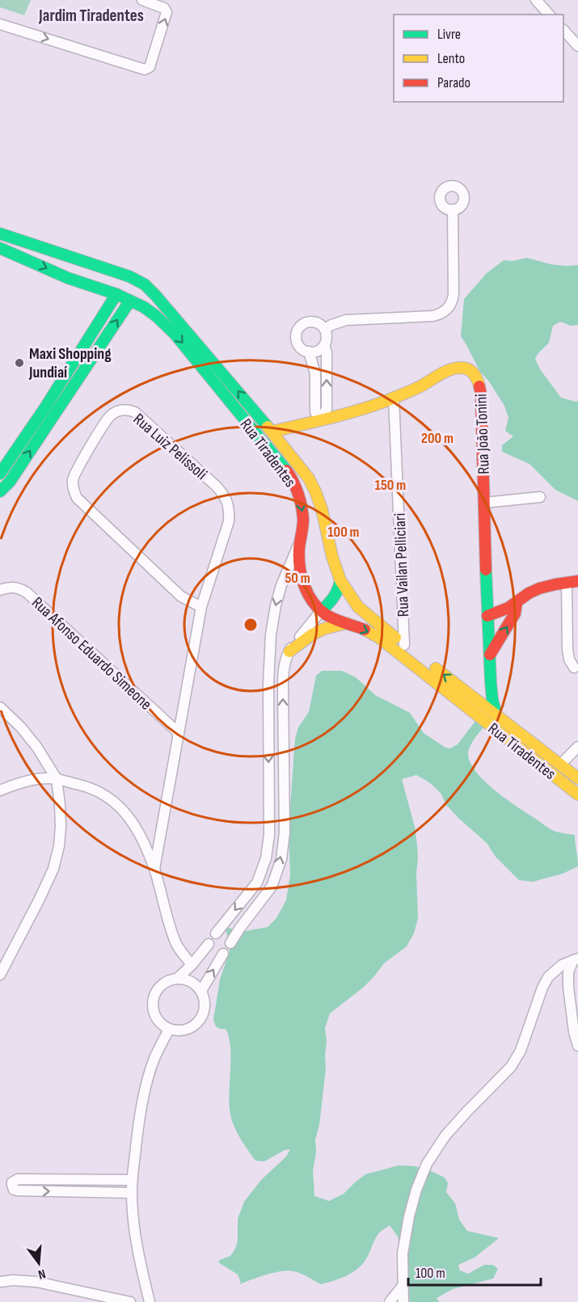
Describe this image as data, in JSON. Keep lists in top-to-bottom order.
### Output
{
  "streets": {
    "main road": ["Rua João Tonini", "Rua Tiradentes"],
    "street": ["Rua Luiz Pelissoli", "Rua Vailan Pelliciari", "Rua Afonso Eduardo Simeone"]
  },
  "crossings": [
    ["Rua João Tonini", "Rua Tiradentes"],
    ["Rua João Tonini", "Rua Vailan Pelliciari"],
    ["Rua Luiz Pelissoli", "Rua Afonso Eduardo Simeone"],
    ["Rua Tiradentes", "Rua Vailan Pelliciari"]
  ],
  "districts": ["Jardim Tiradentes"],
  "places": ["Maxi Shopping Jundiaí"],
  "legend": ["Livre", "Lento", "Parado"],
  "scale_bar": "100 m",
  "north": "bottom",
  "rings": [
    "200 m",
    "150 m",
    "100 m",
    "50 m"
  ]
}
